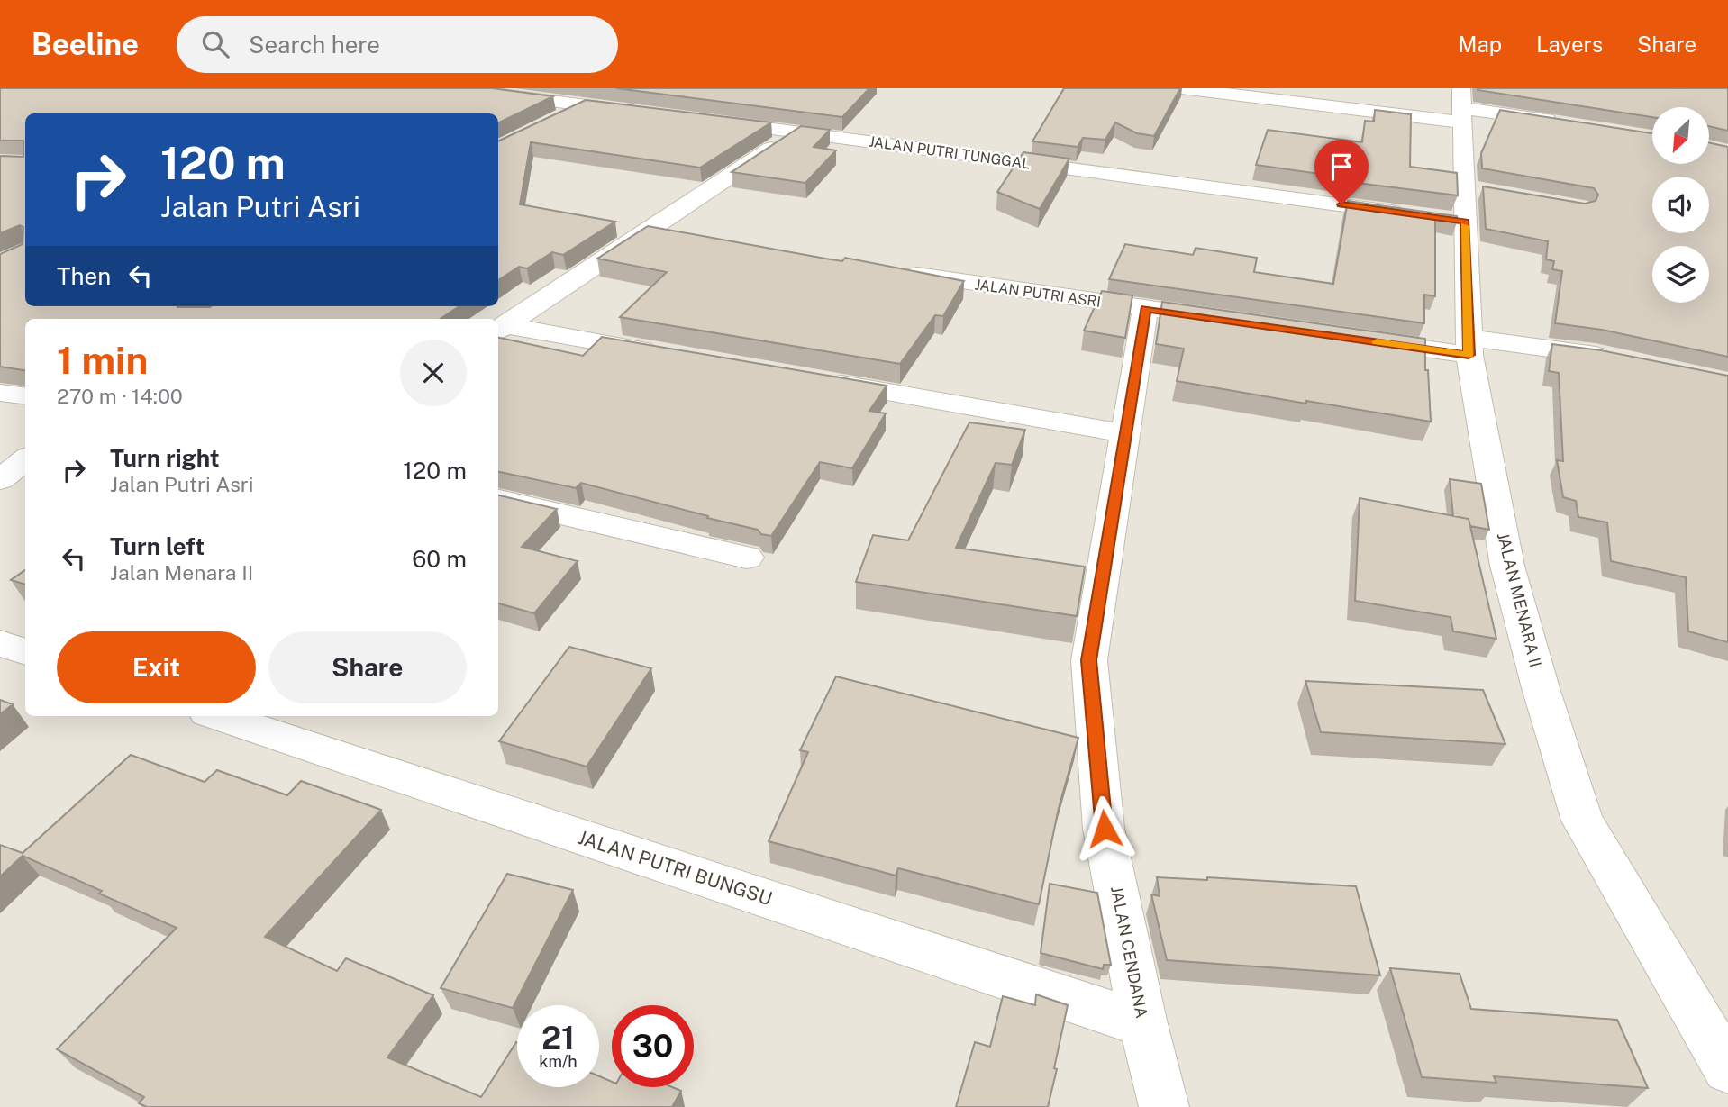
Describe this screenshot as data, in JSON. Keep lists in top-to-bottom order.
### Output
{
  "streets": {
    "street": [
      "JALAN PUTRI TUNGGAL",
      "JALAN PUTRI ASRI",
      "JALAN MENARA II",
      "JALAN PUTRI BUNGSU",
      "JALAN CENDANA"
    ]
  },
  "crossings": [
    ["JALAN PUTRI ASRI", "JALAN CENDANA"],
    ["JALAN PUTRI BUNGSU", "JALAN CENDANA"]
  ],
  "north": "bottom left",
  "page": {
    "header": "Beeline",
    "search": "Search here",
    "nav": ["Map", "Layers", "Share"],
    "turn": ["120 m", "Jalan Putri Asri"],
    "then": "Then",
    "heading": ["1 min", "270 m · 14:00"],
    "list": [
      {
        "name": "Turn right",
        "note": "Jalan Putri Asri",
        "value": "120 m"
      },
      {
        "name": "Turn left",
        "note": "Jalan Menara II",
        "value": "60 m"
      }
    ],
    "buttons": ["Exit", "Share"],
    "speed": "21 km/h",
    "limit": "30"
  }
}
